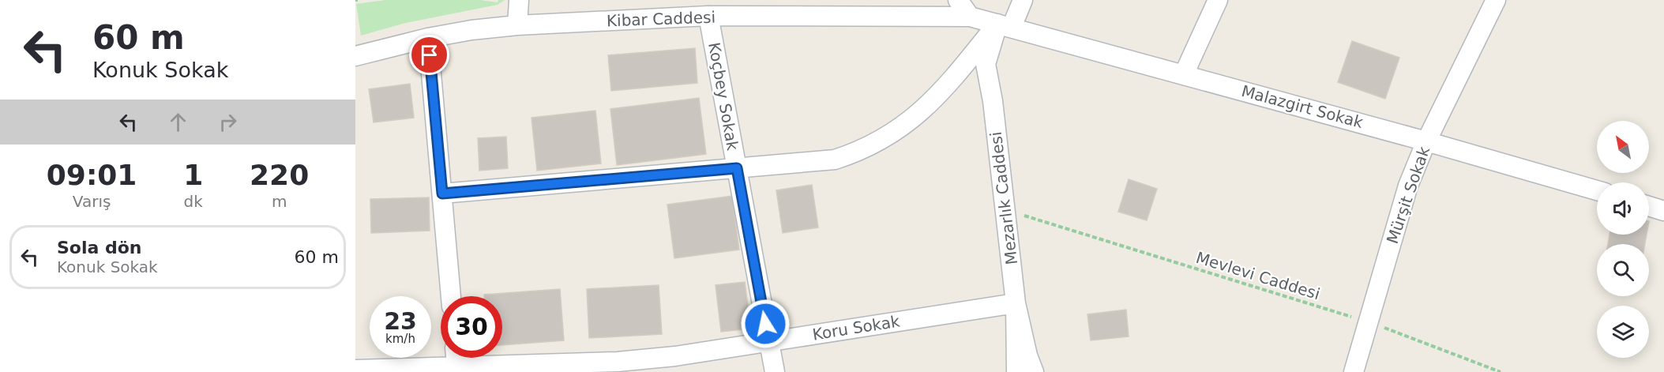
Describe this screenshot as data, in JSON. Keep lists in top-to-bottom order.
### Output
{
  "streets": {
    "street": [
      "Kibar Caddesi",
      "Koçbey Sokak",
      "Malazgirt Sokak",
      "Mürşit Sokak",
      "Mezarlık Caddesi",
      "Koru Sokak"
    ],
    "path": ["Mevlevi Caddesi"]
  },
  "crossings": [
    ["Kibar Caddesi", "Koçbey Sokak"],
    ["Kibar Caddesi", "Malazgirt Sokak"],
    ["Kibar Caddesi", "Mezarlık Caddesi"],
    ["Koçbey Sokak", "Koru Sokak"],
    ["Malazgirt Sokak", "Mürşit Sokak"],
    ["Malazgirt Sokak", "Mezarlık Caddesi"],
    ["Mürşit Sokak", "Mevlevi Caddesi"],
    ["Mezarlık Caddesi", "Mevlevi Caddesi"],
    ["Mezarlık Caddesi", "Koru Sokak"]
  ],
  "north": "top left",
  "page": {
    "turn": ["60 m", "Konuk Sokak"],
    "eta": [
      "09:01",
      "Varış",
      "1",
      "dk",
      "220",
      "m"
    ],
    "list": [
      {
        "name": "Sola dön",
        "note": "Konuk Sokak",
        "value": "60 m"
      }
    ],
    "speed": "23 km/h",
    "limit": "30"
  }
}
